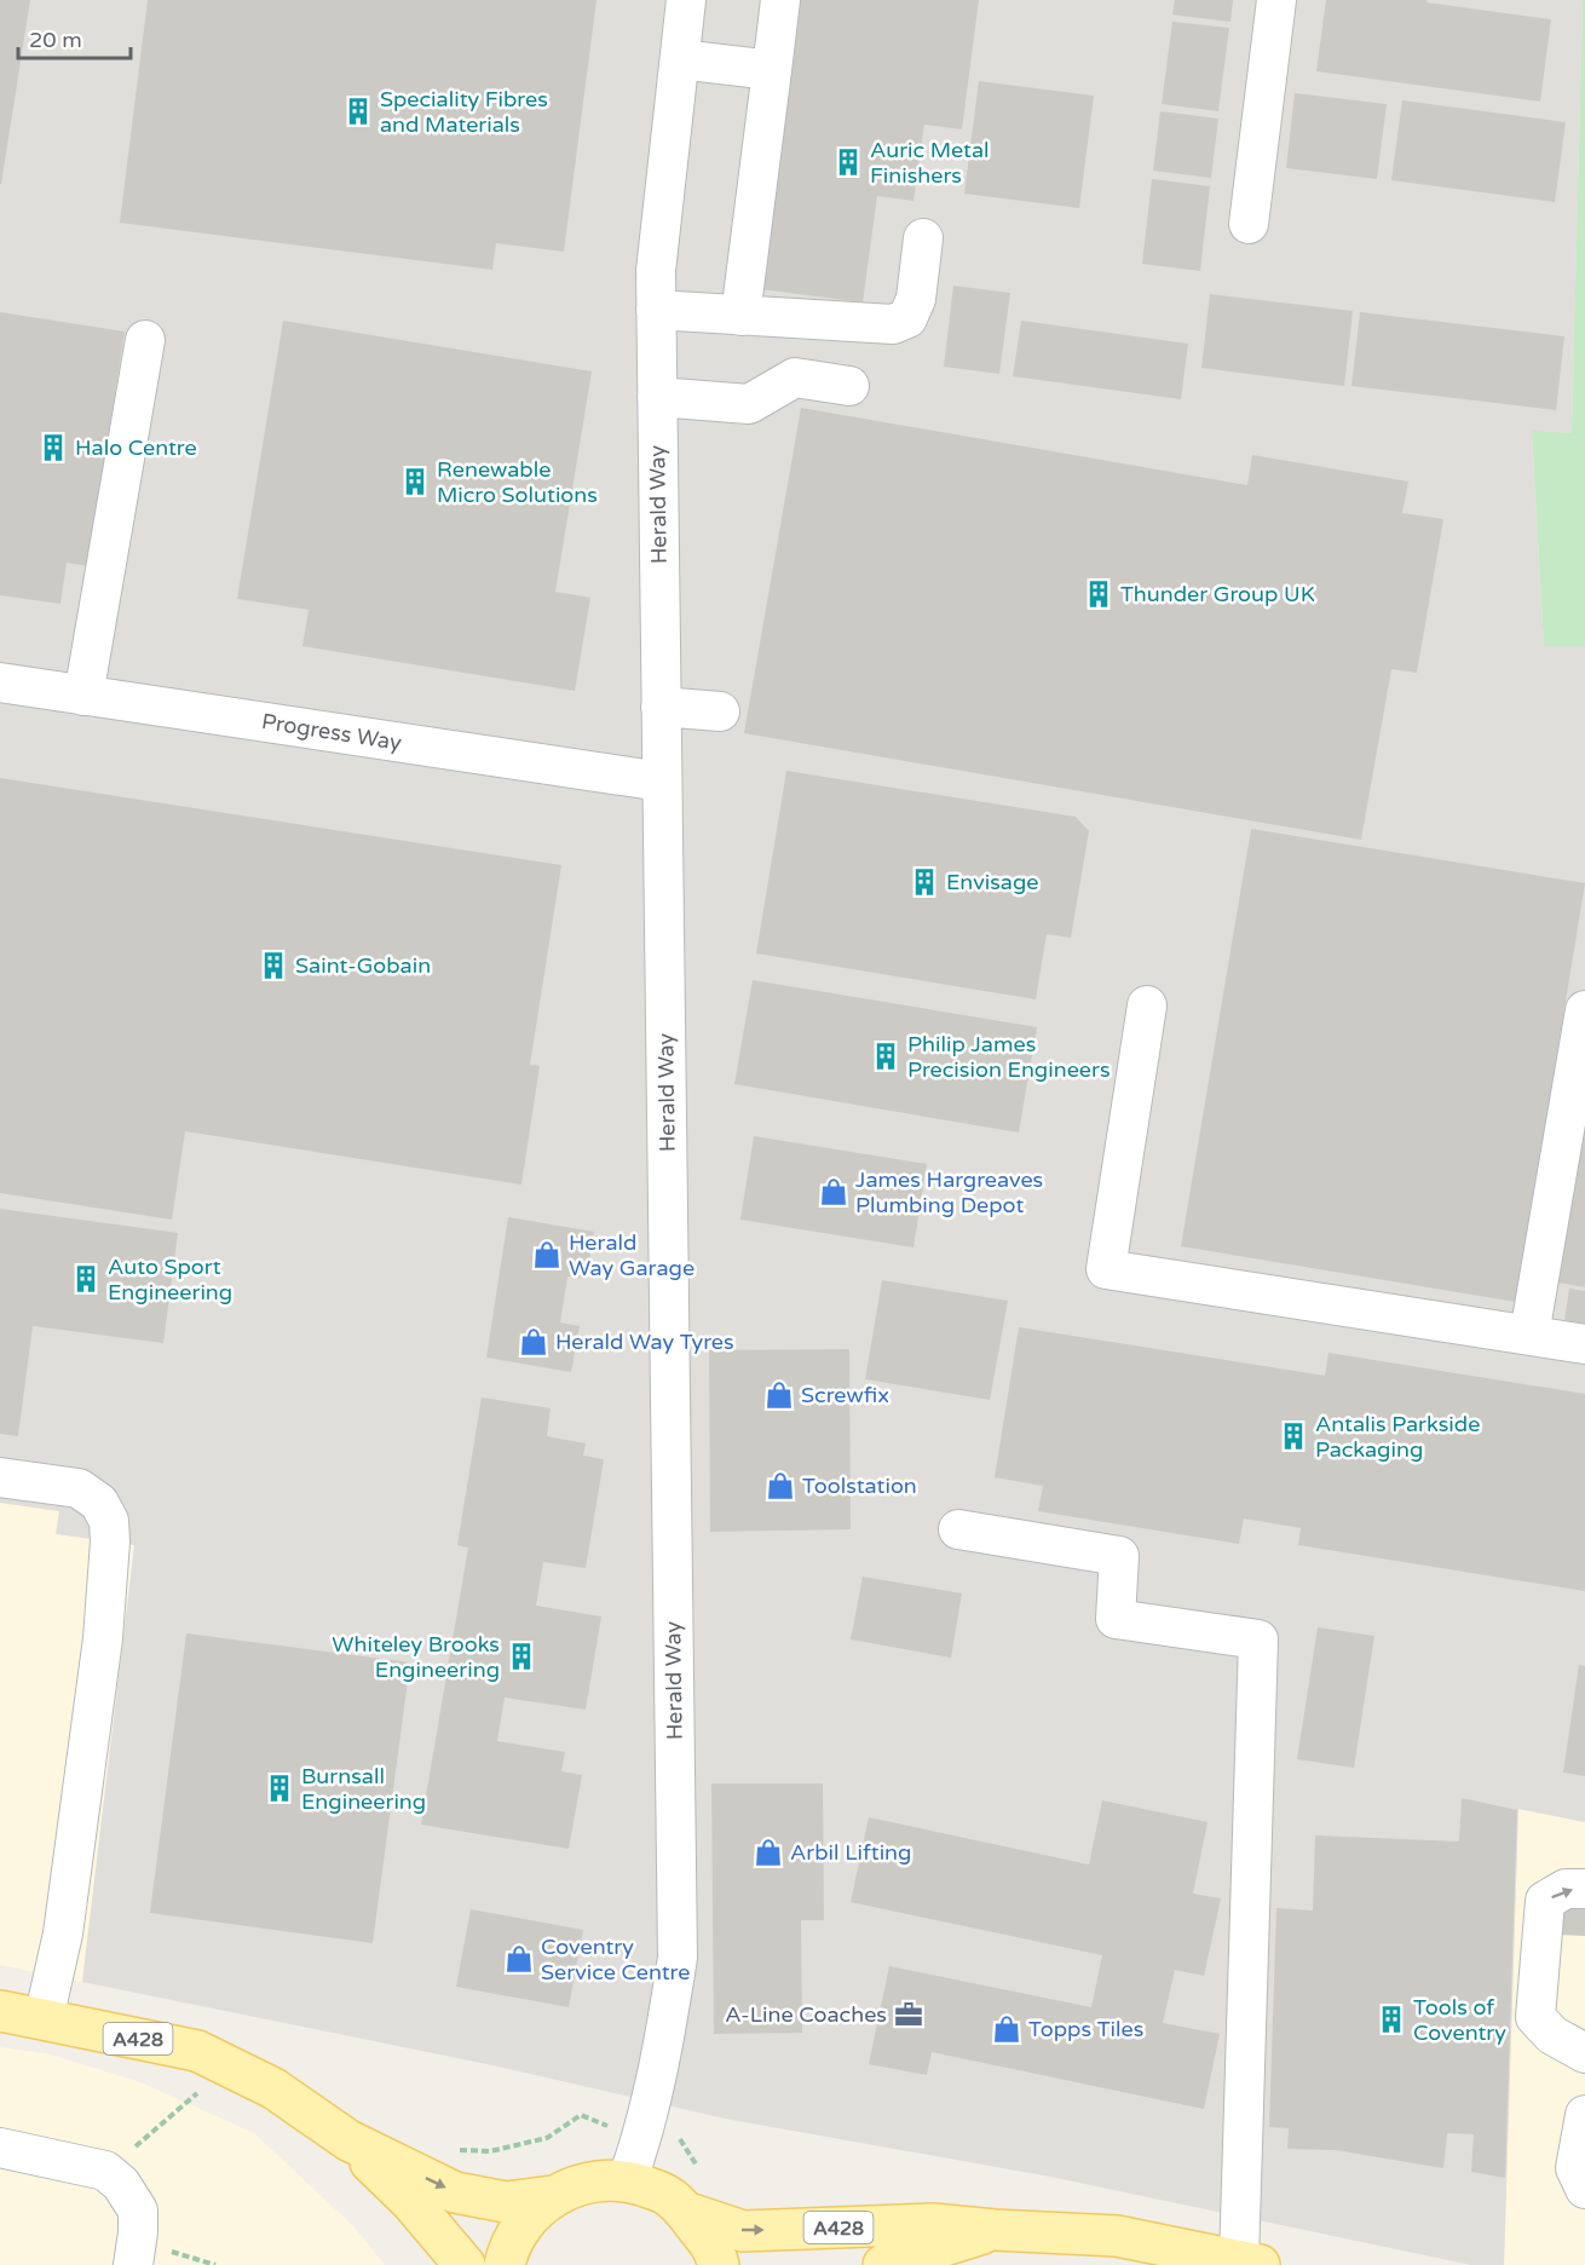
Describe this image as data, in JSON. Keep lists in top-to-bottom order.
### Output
{
  "streets": {
    "main road": ["A428"],
    "street": ["Herald Way", "Progress Way"]
  },
  "crossings": [
    ["Herald Way", "Progress Way"],
    ["Herald Way", "A428"]
  ],
  "places": {
    "building": [
      "Speciality Fibres and Materials",
      "Auric Metal Finishers",
      "Halo Centre",
      "Renewable Micro Solutions",
      "Thunder Group UK",
      "Envisage",
      "Saint-Gobain",
      "Philip James Precision Engineers",
      "Auto Sport Engineering",
      "Antalis Parkside Packaging",
      "Whiteley Brooks Engineering",
      "Burnsall Engineering",
      "Tools of Coventry"
    ],
    "shop": [
      "James Hargreaves Plumbing Depot",
      "Herald Way Garage",
      "Herald Way Tyres",
      "Screwfix",
      "Toolstation",
      "Arbil Lifting",
      "Coventry Service Centre",
      "Topps Tiles"
    ],
    "office": ["A-Line Coaches"]
  },
  "scale_bar": "20 m"
}
